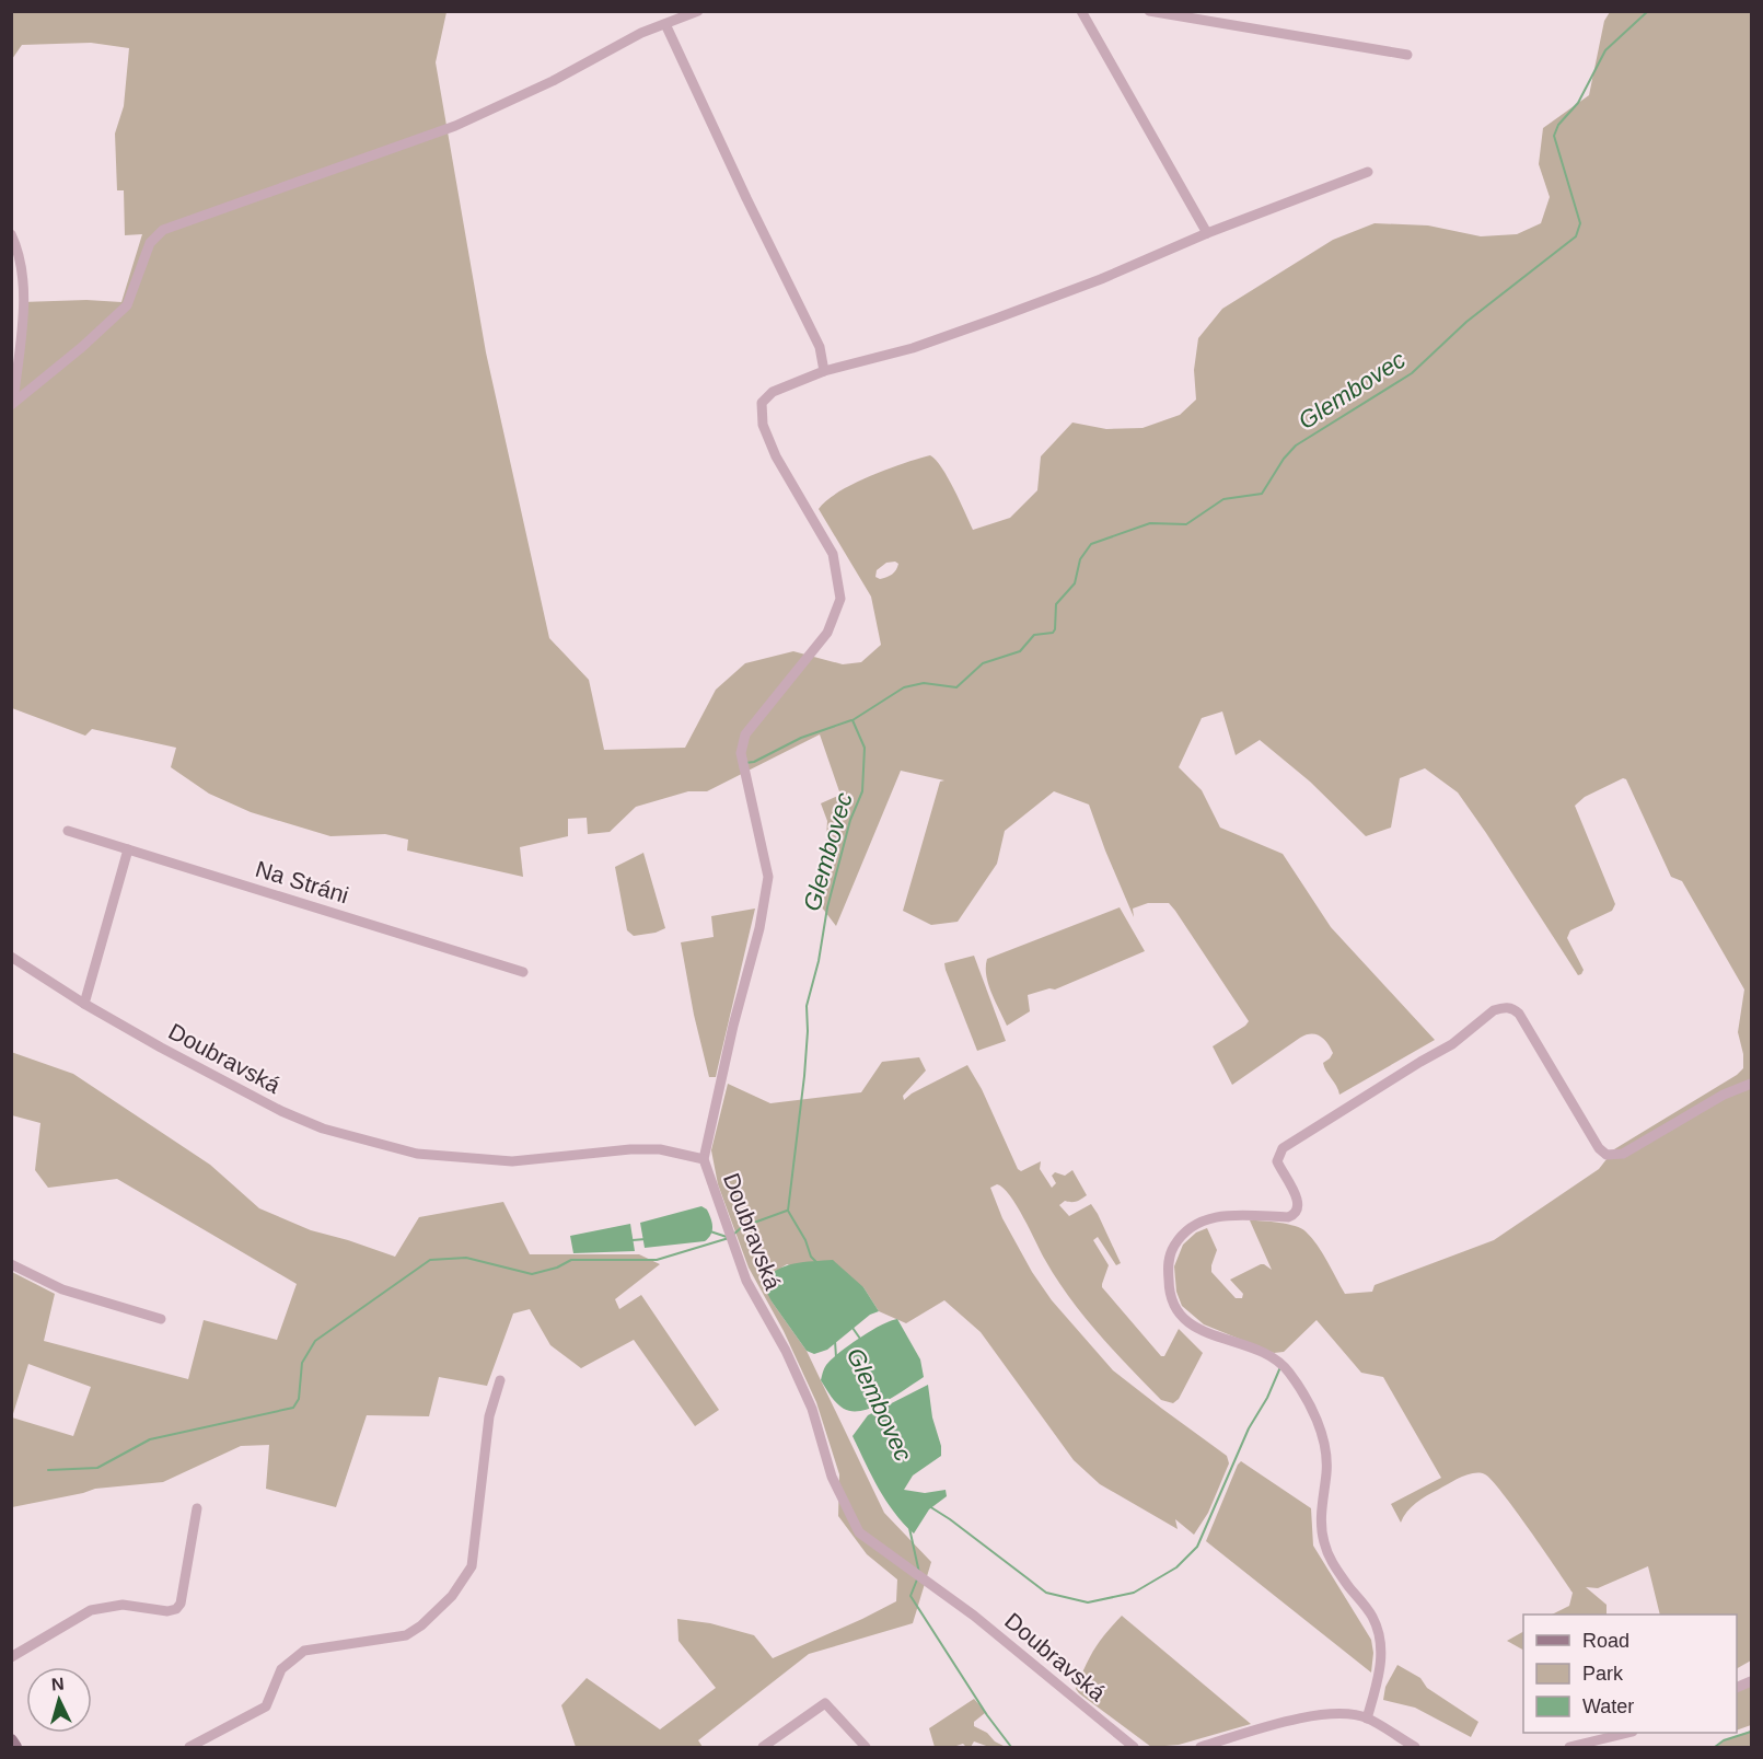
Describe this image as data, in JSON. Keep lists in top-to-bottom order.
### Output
{
  "streets": {
    "street": ["Na Stráni", "Doubravská"]
  },
  "water": ["Glembovec"],
  "legend": ["Road", "Park", "Water"],
  "north": "top"
}
